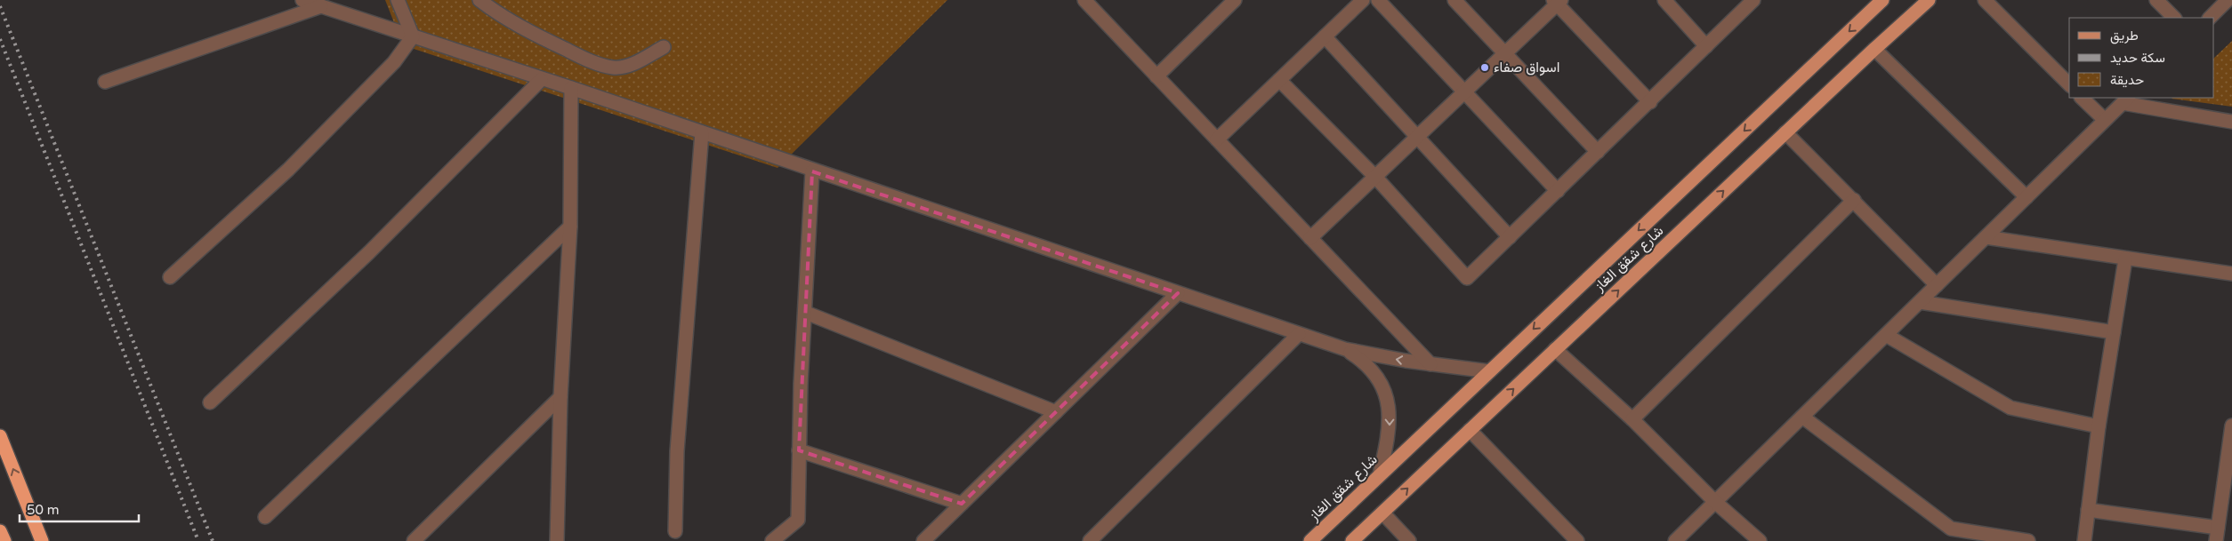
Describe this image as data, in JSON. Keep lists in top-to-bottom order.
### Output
{
  "streets": {
    "main road": ["شارع شقق الغاز"]
  },
  "places": ["اسواق صفاء"],
  "legend": ["طريق", "سكة حديد", "حديقة"],
  "scale_bar": "50 m"
}
